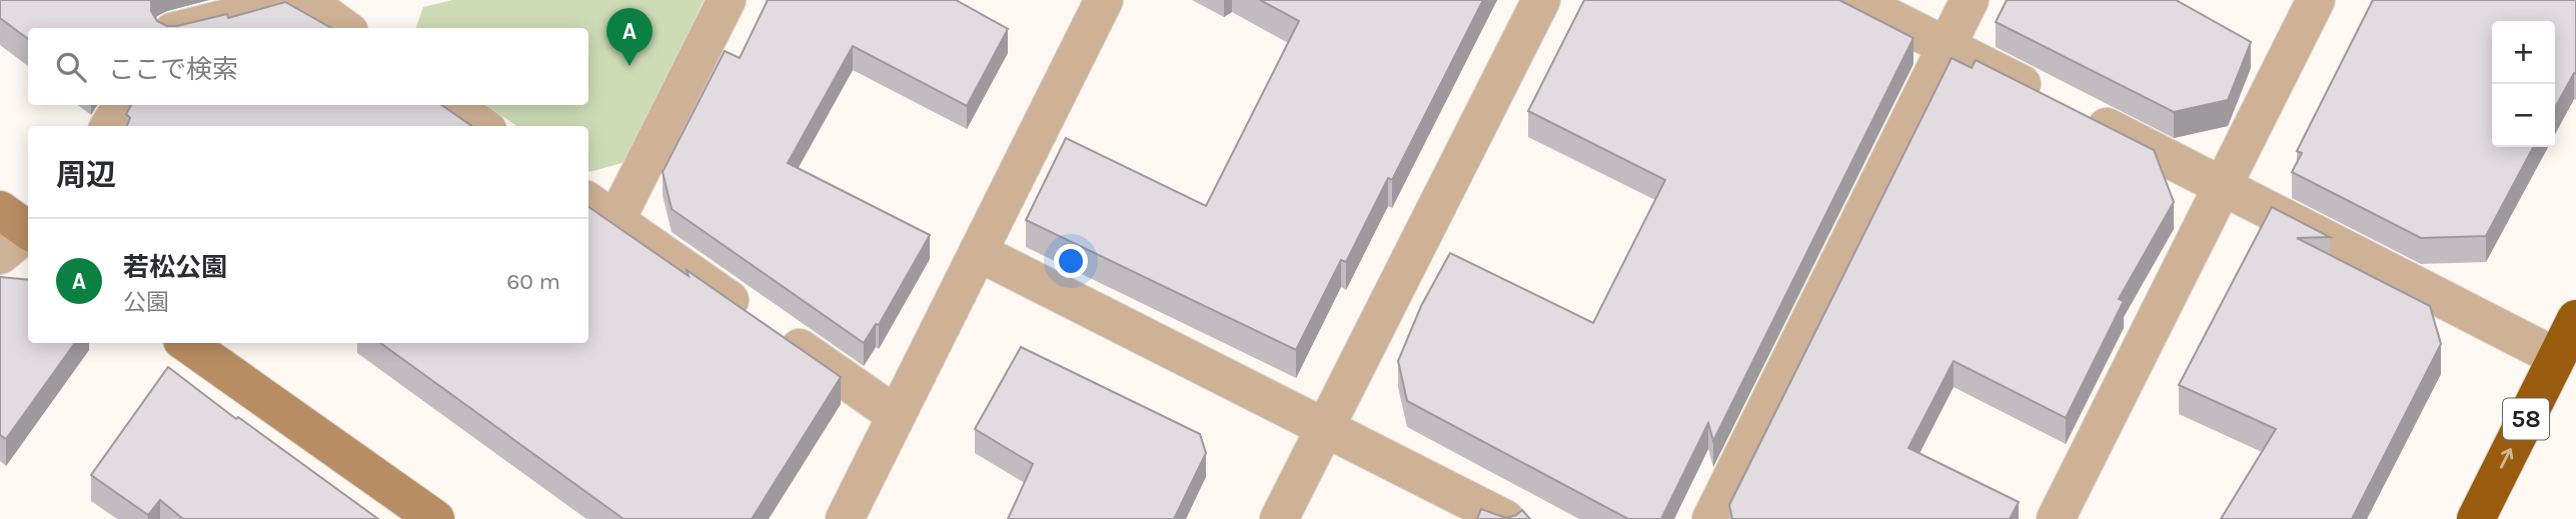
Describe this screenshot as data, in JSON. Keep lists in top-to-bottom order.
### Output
{
  "streets": {
    "highway": ["58"]
  },
  "page": {
    "pins": "A",
    "map_buttons": ["+", "−"],
    "search": "ここで検索",
    "heading": "周辺",
    "list": [
      {
        "mark": "A",
        "name": "若松公園",
        "note": "公園",
        "value": "60 m"
      }
    ]
  }
}
